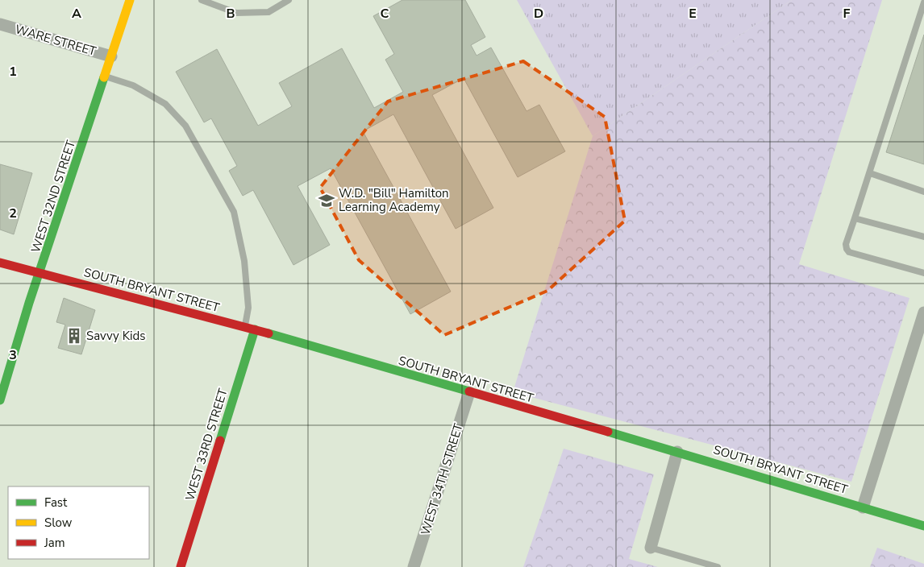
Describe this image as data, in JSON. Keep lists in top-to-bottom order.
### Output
{
  "streets": {
    "street": [
      "WARE STREET",
      "WEST 32ND STREET",
      "SOUTH BRYANT STREET",
      "WEST 33RD STREET",
      "WEST 34TH STREET"
    ]
  },
  "crossings": [
    ["WARE STREET", "WEST 32ND STREET"],
    ["WEST 32ND STREET", "SOUTH BRYANT STREET"],
    ["SOUTH BRYANT STREET", "WEST 33RD STREET"],
    ["SOUTH BRYANT STREET", "WEST 34TH STREET"]
  ],
  "places": {
    "school or university": ["W.D. \"Bill\" Hamilton Learning Academy"],
    "building": ["Savvy Kids"]
  },
  "legend": ["Fast", "Slow", "Jam"],
  "grid": {
    "columns": [
      "A",
      "B",
      "C",
      "D",
      "E",
      "F"
    ],
    "rows": ["1", "2", "3"]
  }
}
